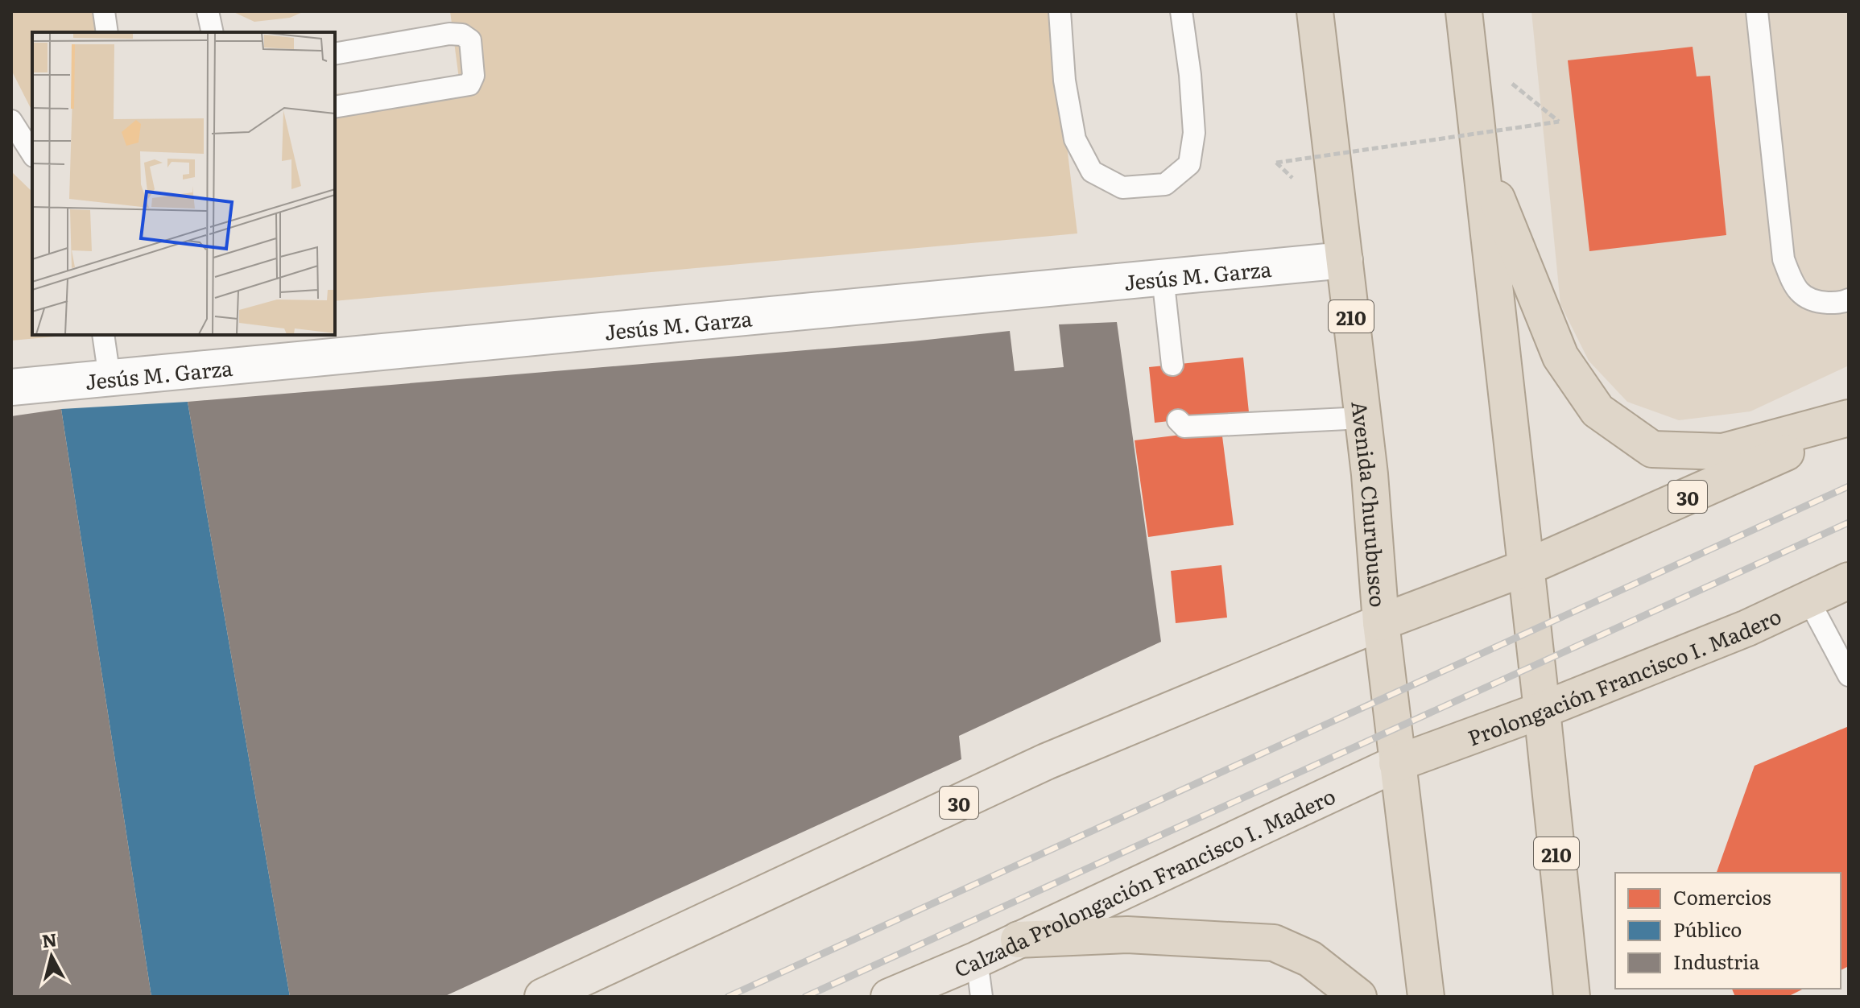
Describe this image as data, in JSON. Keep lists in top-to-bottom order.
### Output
{
  "streets": {
    "highway": [
      "210",
      "30",
      "Avenida Churubusco",
      "Prolongación Francisco I. Madero"
    ],
    "main road": ["Calzada Prolongación Francisco I. Madero"],
    "street": ["Jesús M. Garza"]
  },
  "crossings": [
    ["Jesús M. Garza", "Avenida Churubusco"],
    ["210", "30"],
    ["210", "Prolongación Francisco I. Madero"],
    ["30", "Avenida Churubusco"],
    ["Avenida Churubusco", "Prolongación Francisco I. Madero"],
    ["Avenida Churubusco", "Calzada Prolongación Francisco I. Madero"],
    ["Prolongación Francisco I. Madero", "Calzada Prolongación Francisco I. Madero"]
  ],
  "legend": ["Comercios", "Público", "Industria"],
  "north": "top"
}
